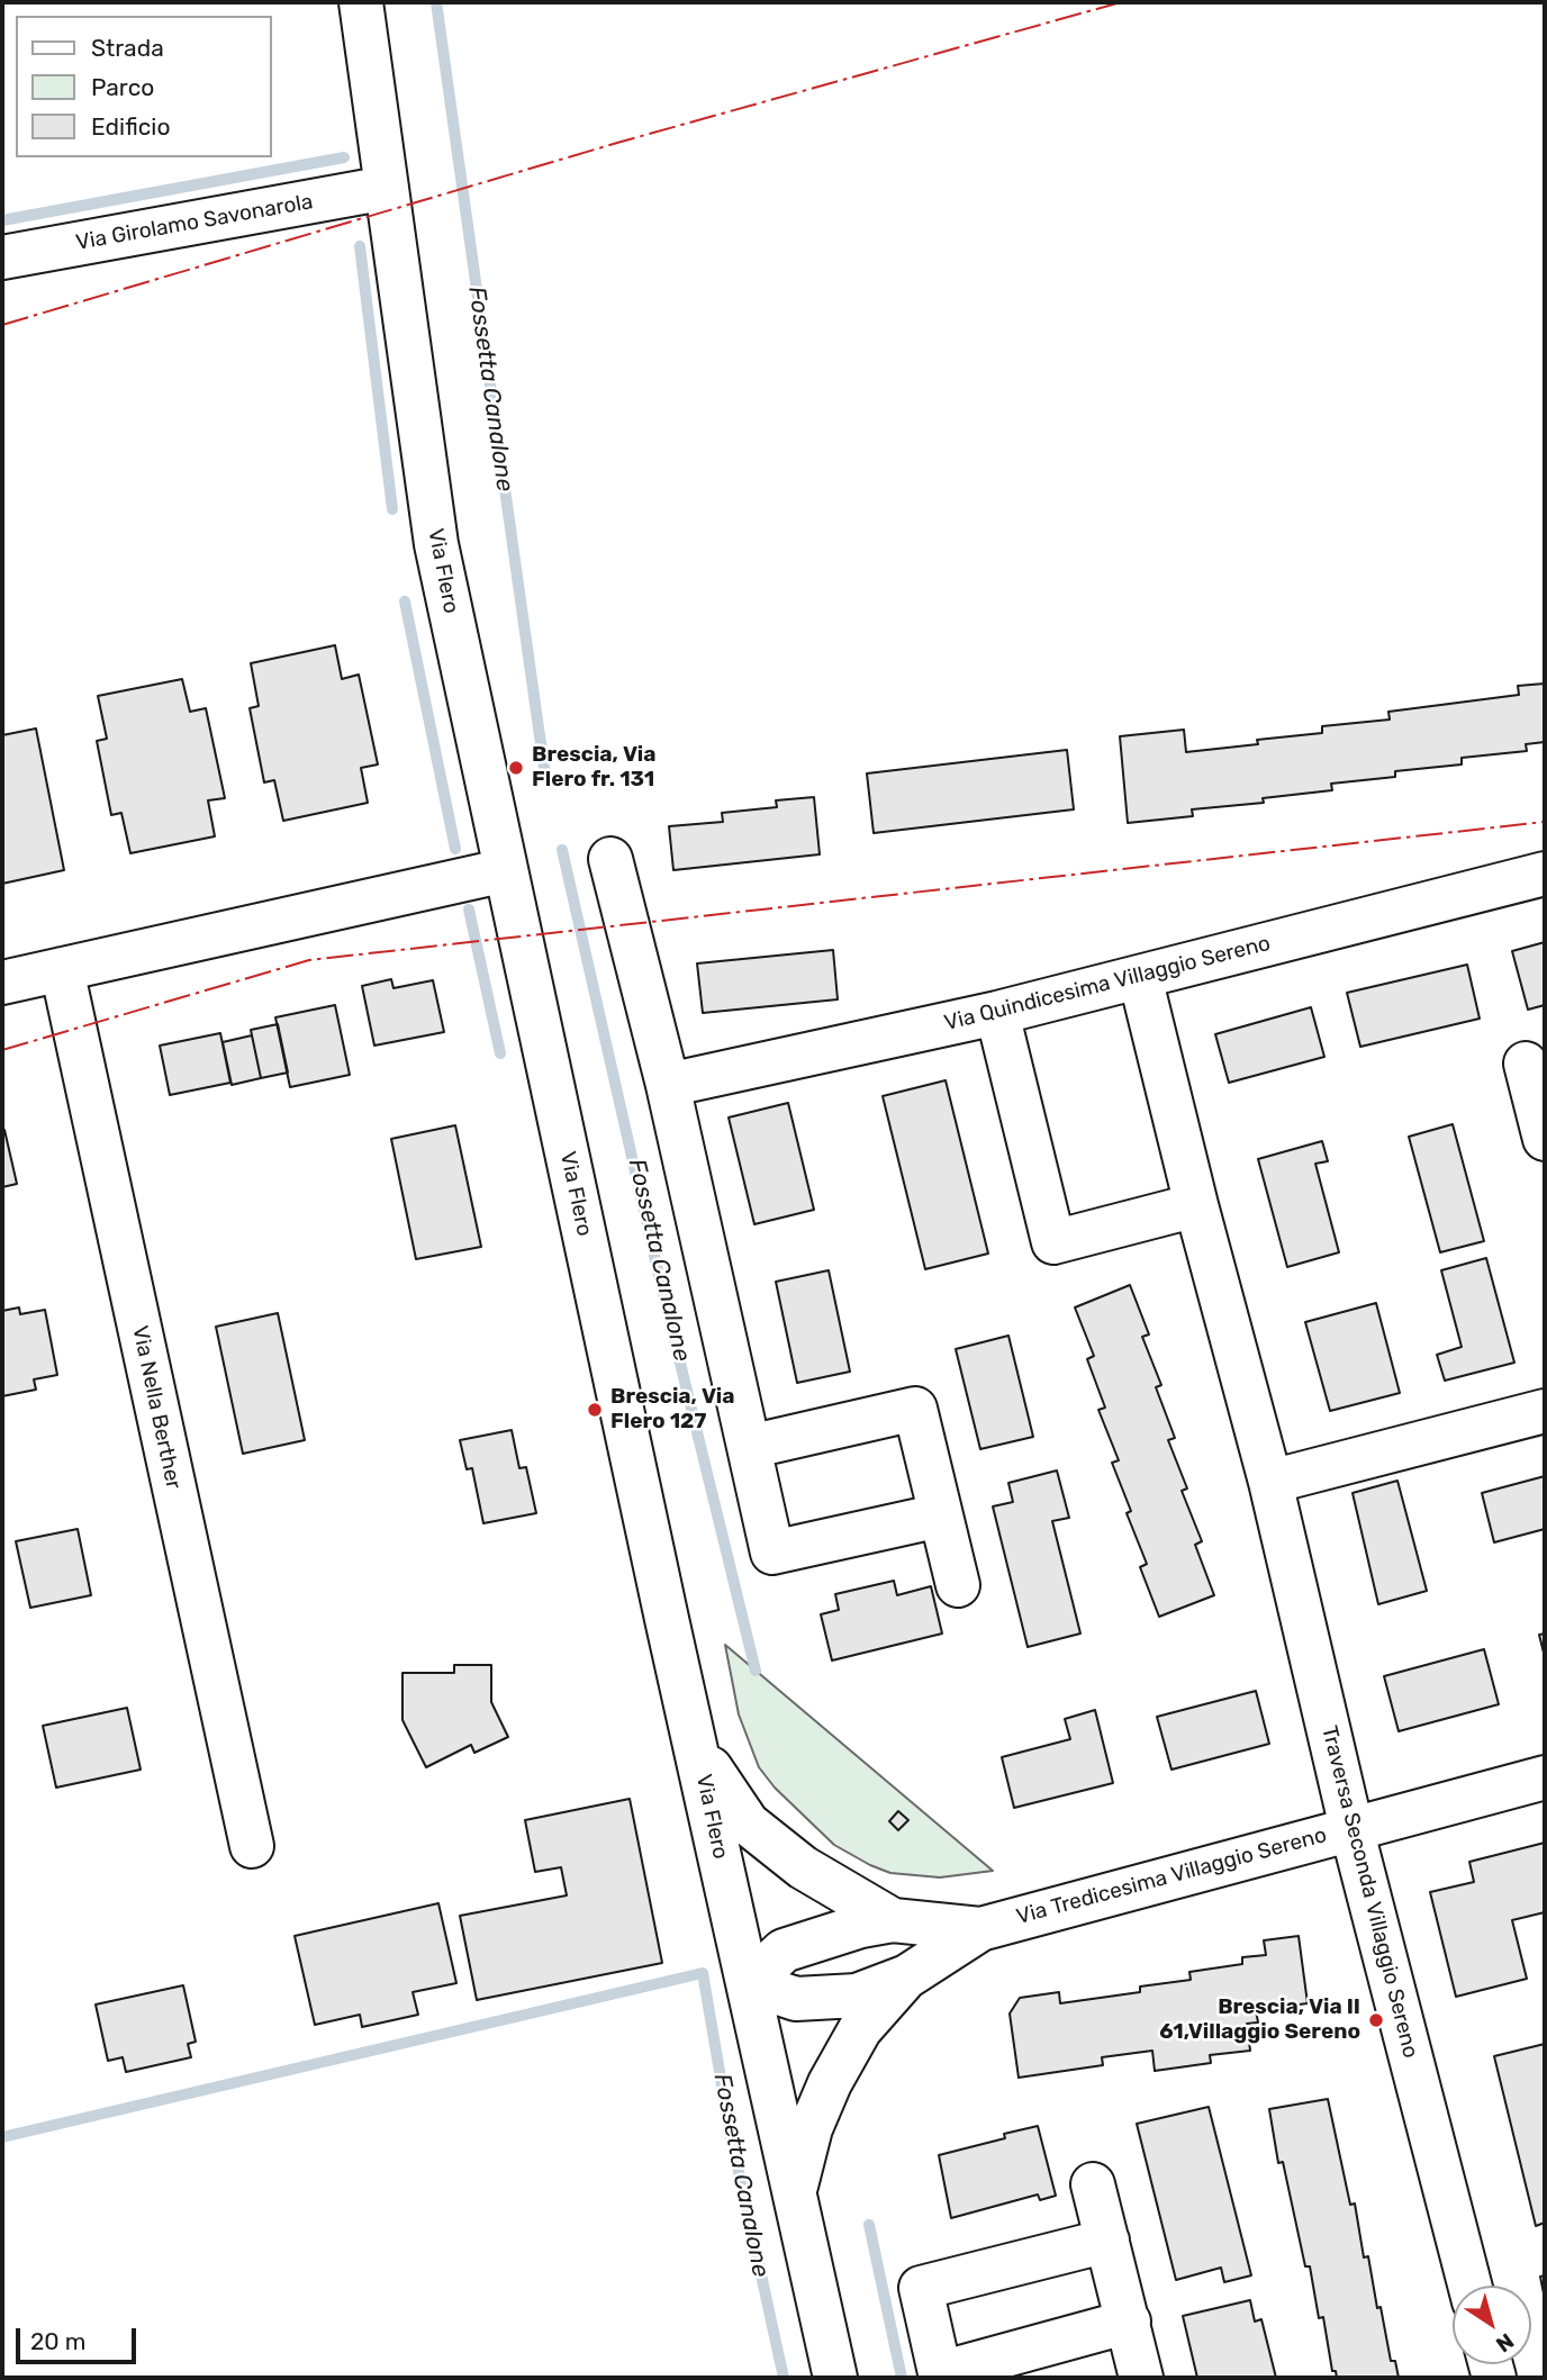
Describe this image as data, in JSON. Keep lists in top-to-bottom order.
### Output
{
  "streets": {
    "street": [
      "Via Girolamo Savonarola",
      "Via Flero",
      "Via Quindicesima Villaggio Sereno",
      "Via Nella Berther",
      "Via Tredicesima Villaggio Sereno",
      "Traversa Seconda Villaggio Sereno"
    ]
  },
  "crossings": [
    ["Via Girolamo Savonarola", "Via Flero"],
    ["Via Flero", "Via Tredicesima Villaggio Sereno"],
    ["Via Quindicesima Villaggio Sereno", "Traversa Seconda Villaggio Sereno"],
    ["Via Tredicesima Villaggio Sereno", "Traversa Seconda Villaggio Sereno"]
  ],
  "water": ["Fossetta Canalone"],
  "places": ["Brescia, Via Flero fr. 131", "Brescia, Via Flero 127", "Brescia, Via II 61,Villaggio Sereno"],
  "legend": ["Strada", "Parco", "Edificio"],
  "scale_bar": "20 m",
  "north": "bottom right"
}
